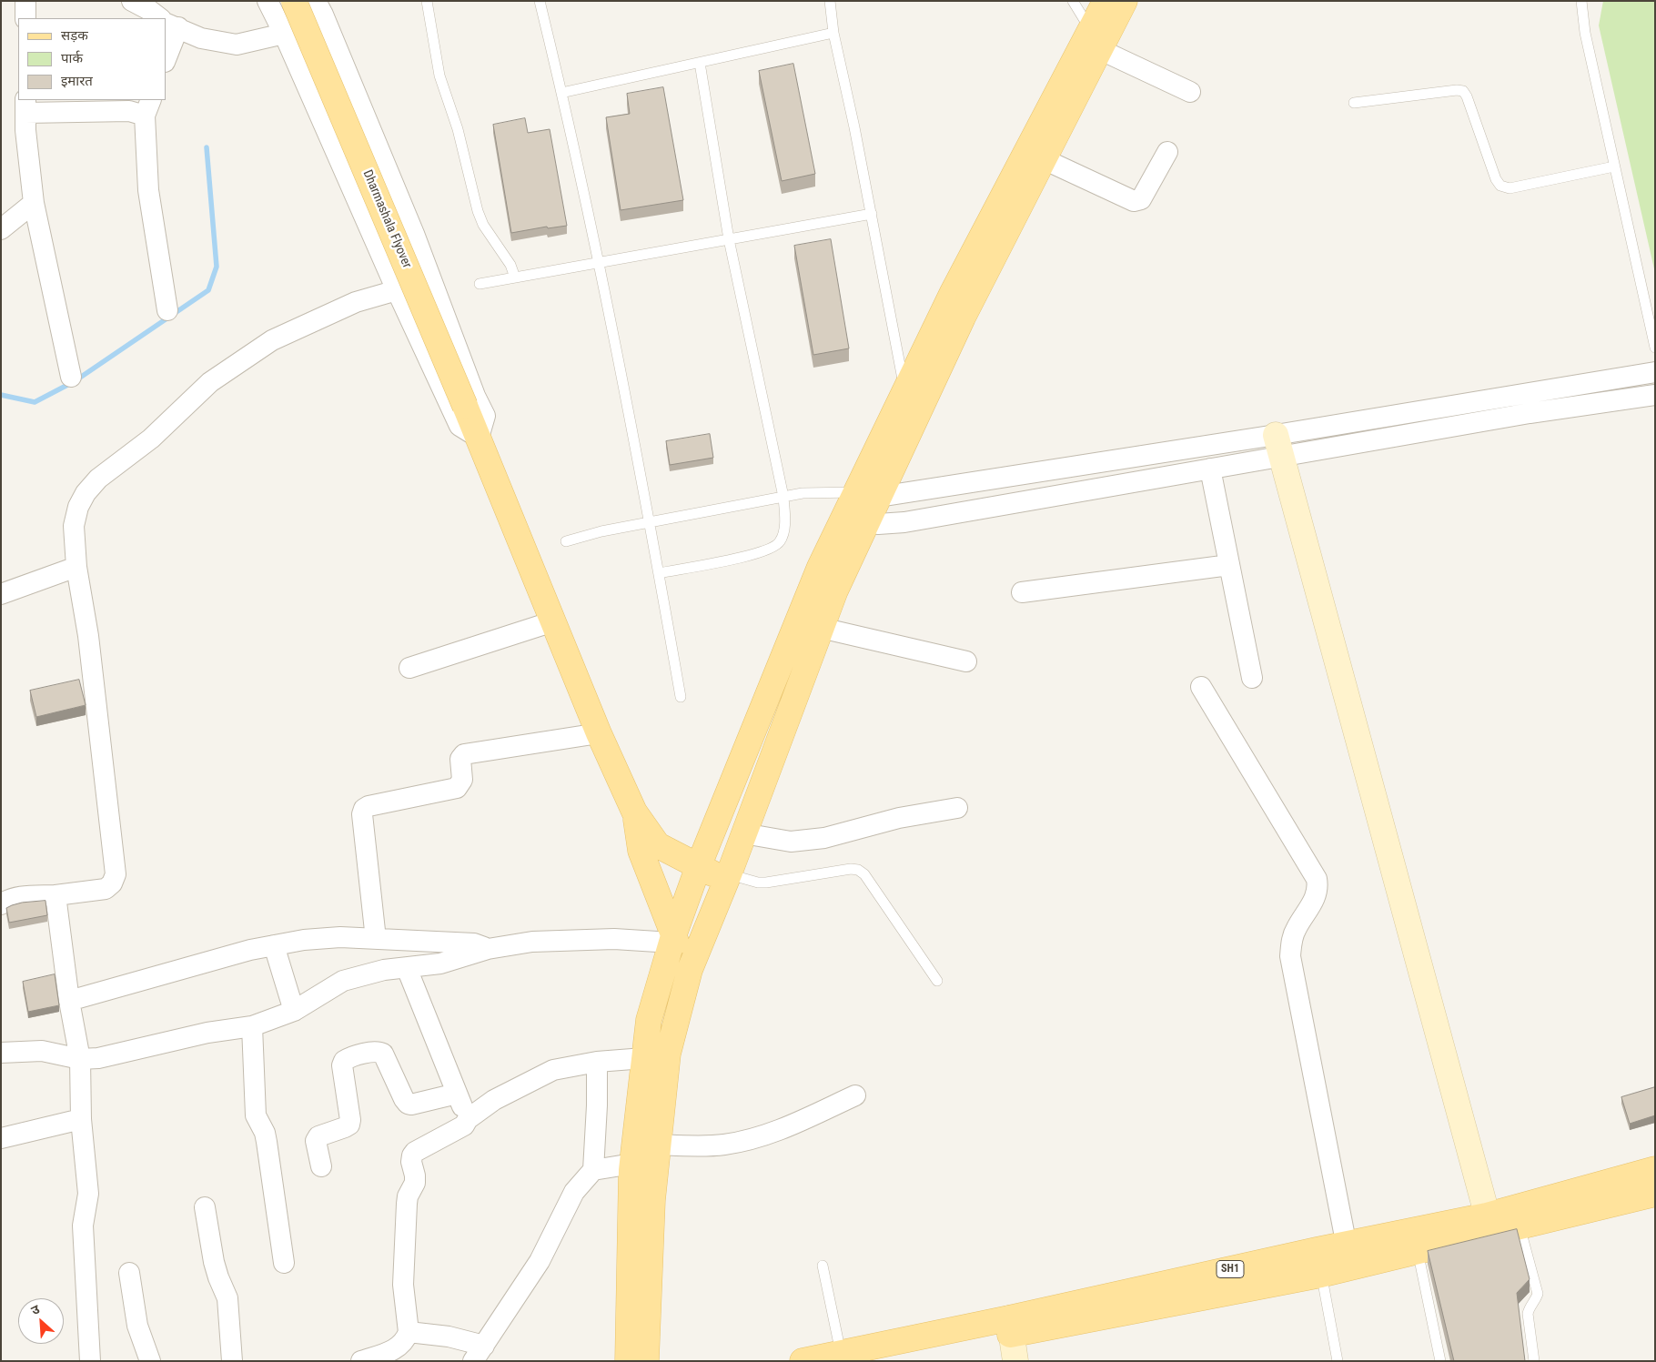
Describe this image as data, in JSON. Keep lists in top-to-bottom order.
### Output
{
  "streets": {
    "main road": ["Dharmashala Flyover", "SH1"]
  },
  "legend": ["सड़क", "पार्क", "इमारत"],
  "north": "top left"
}
